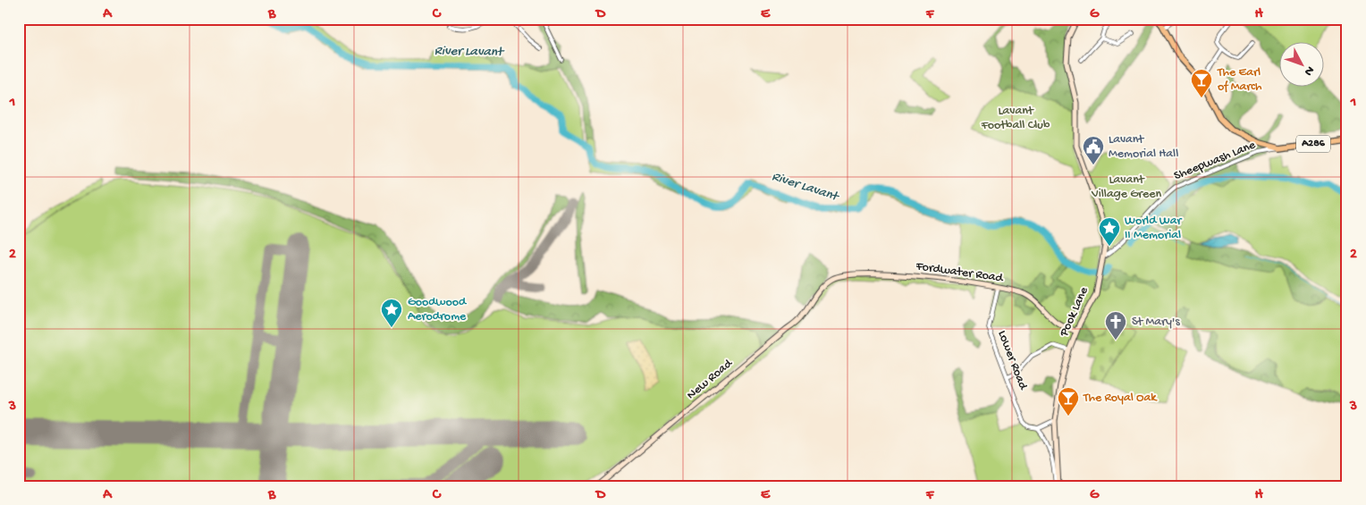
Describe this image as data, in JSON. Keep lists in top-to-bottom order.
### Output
{
  "streets": {
    "main road": ["A286"],
    "street": [
      "Sheepwash Lane",
      "Fordwater Road",
      "Pook Lane",
      "Lower Road",
      "New Road"
    ]
  },
  "crossings": [
    ["A286", "Sheepwash Lane"],
    ["Sheepwash Lane", "Pook Lane"],
    ["Fordwater Road", "Pook Lane"],
    ["Fordwater Road", "Lower Road"],
    ["Fordwater Road", "New Road"],
    ["Pook Lane", "Lower Road"]
  ],
  "water": ["River Lavant"],
  "parks": ["Lavant Football Club", "Lavant Village Green"],
  "places": {
    "bar": ["The Earl of March", "The Royal Oak"],
    "public building": ["Lavant Memorial Hall"],
    "place": ["World War II Memorial", "Goodwood Aerodrome"],
    "church": ["St Mary's"]
  },
  "north": "bottom right",
  "grid": {
    "columns": [
      "A",
      "B",
      "C",
      "D",
      "E",
      "F",
      "G",
      "H"
    ],
    "rows": ["1", "2", "3"]
  }
}
